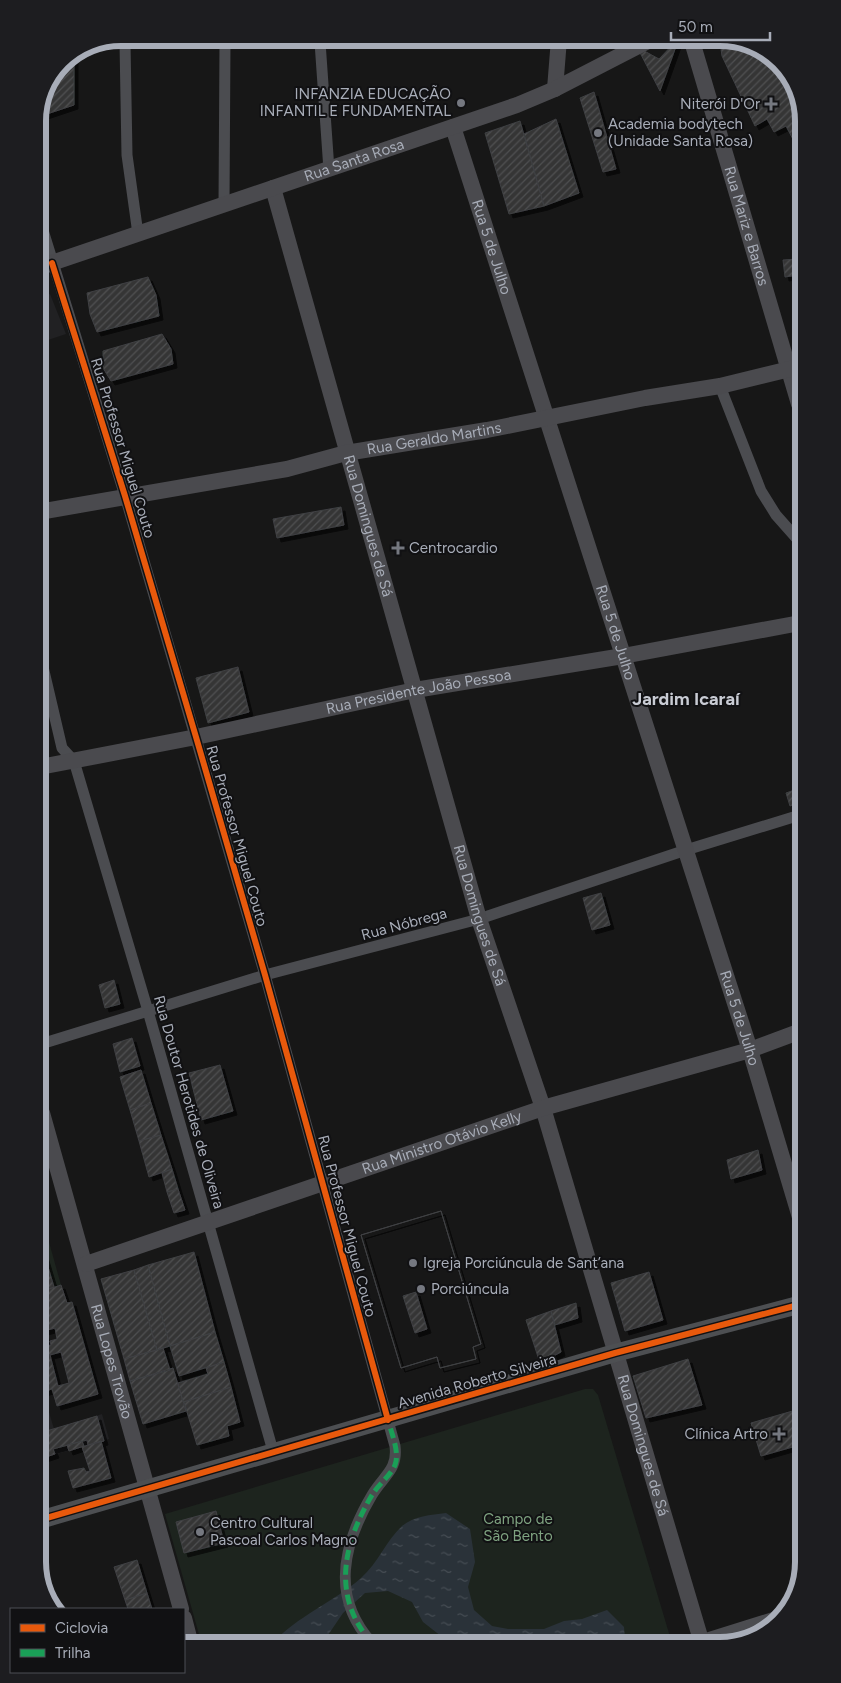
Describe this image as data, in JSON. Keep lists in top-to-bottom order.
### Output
{
  "streets": {
    "main road": ["Avenida Roberto Silveira"],
    "street": [
      "Rua Santa Rosa",
      "Rua Mariz e Barros",
      "Rua 5 de Julho",
      "Rua Geraldo Martins",
      "Rua Professor Miguel Couto",
      "Rua Domingues de Sá",
      "Rua Presidente João Pessoa",
      "Rua Nóbrega",
      "Rua Doutor Herotides de Oliveira",
      "Rua Ministro Otávio Kelly",
      "Rua Lopes Trovão"
    ]
  },
  "crossings": [
    ["Rua Santa Rosa", "Rua 5 de Julho"],
    ["Rua Santa Rosa", "Rua Domingues de Sá"],
    ["Rua Mariz e Barros", "Rua Geraldo Martins"],
    ["Rua 5 de Julho", "Rua Geraldo Martins"],
    ["Rua 5 de Julho", "Rua Presidente João Pessoa"],
    ["Rua 5 de Julho", "Rua Nóbrega"],
    ["Rua 5 de Julho", "Rua Ministro Otávio Kelly"],
    ["Rua Geraldo Martins", "Rua Professor Miguel Couto"],
    ["Rua Geraldo Martins", "Rua Domingues de Sá"],
    ["Rua Professor Miguel Couto", "Rua Presidente João Pessoa"],
    ["Rua Professor Miguel Couto", "Rua Nóbrega"],
    ["Rua Professor Miguel Couto", "Rua Ministro Otávio Kelly"],
    ["Rua Professor Miguel Couto", "Avenida Roberto Silveira"],
    ["Rua Domingues de Sá", "Rua Presidente João Pessoa"],
    ["Rua Domingues de Sá", "Rua Nóbrega"],
    ["Rua Domingues de Sá", "Rua Ministro Otávio Kelly"],
    ["Rua Domingues de Sá", "Avenida Roberto Silveira"],
    ["Rua Presidente João Pessoa", "Rua Doutor Herotides de Oliveira"],
    ["Rua Nóbrega", "Rua Doutor Herotides de Oliveira"],
    ["Rua Doutor Herotides de Oliveira", "Rua Ministro Otávio Kelly"],
    ["Rua Doutor Herotides de Oliveira", "Avenida Roberto Silveira"],
    ["Rua Ministro Otávio Kelly", "Rua Lopes Trovão"],
    ["Rua Lopes Trovão", "Avenida Roberto Silveira"]
  ],
  "districts": ["Jardim Icaraí"],
  "parks": ["Campo de São Bento"],
  "places": {
    "other": [
      "INFANZIA EDUCAÇÃO INFANTIL E FUNDAMENTAL",
      "Academia bodytech (Unidade Santa Rosa)",
      "Igreja Porciúncula de Sant’ana",
      "Porciúncula",
      "Centro Cultural Pascoal Carlos Magno"
    ],
    "health": ["Niterói D'Or", "Centrocardio", "Clínica Artro"]
  },
  "legend": ["Ciclovia", "Trilha"],
  "scale_bar": "50 m"
}
